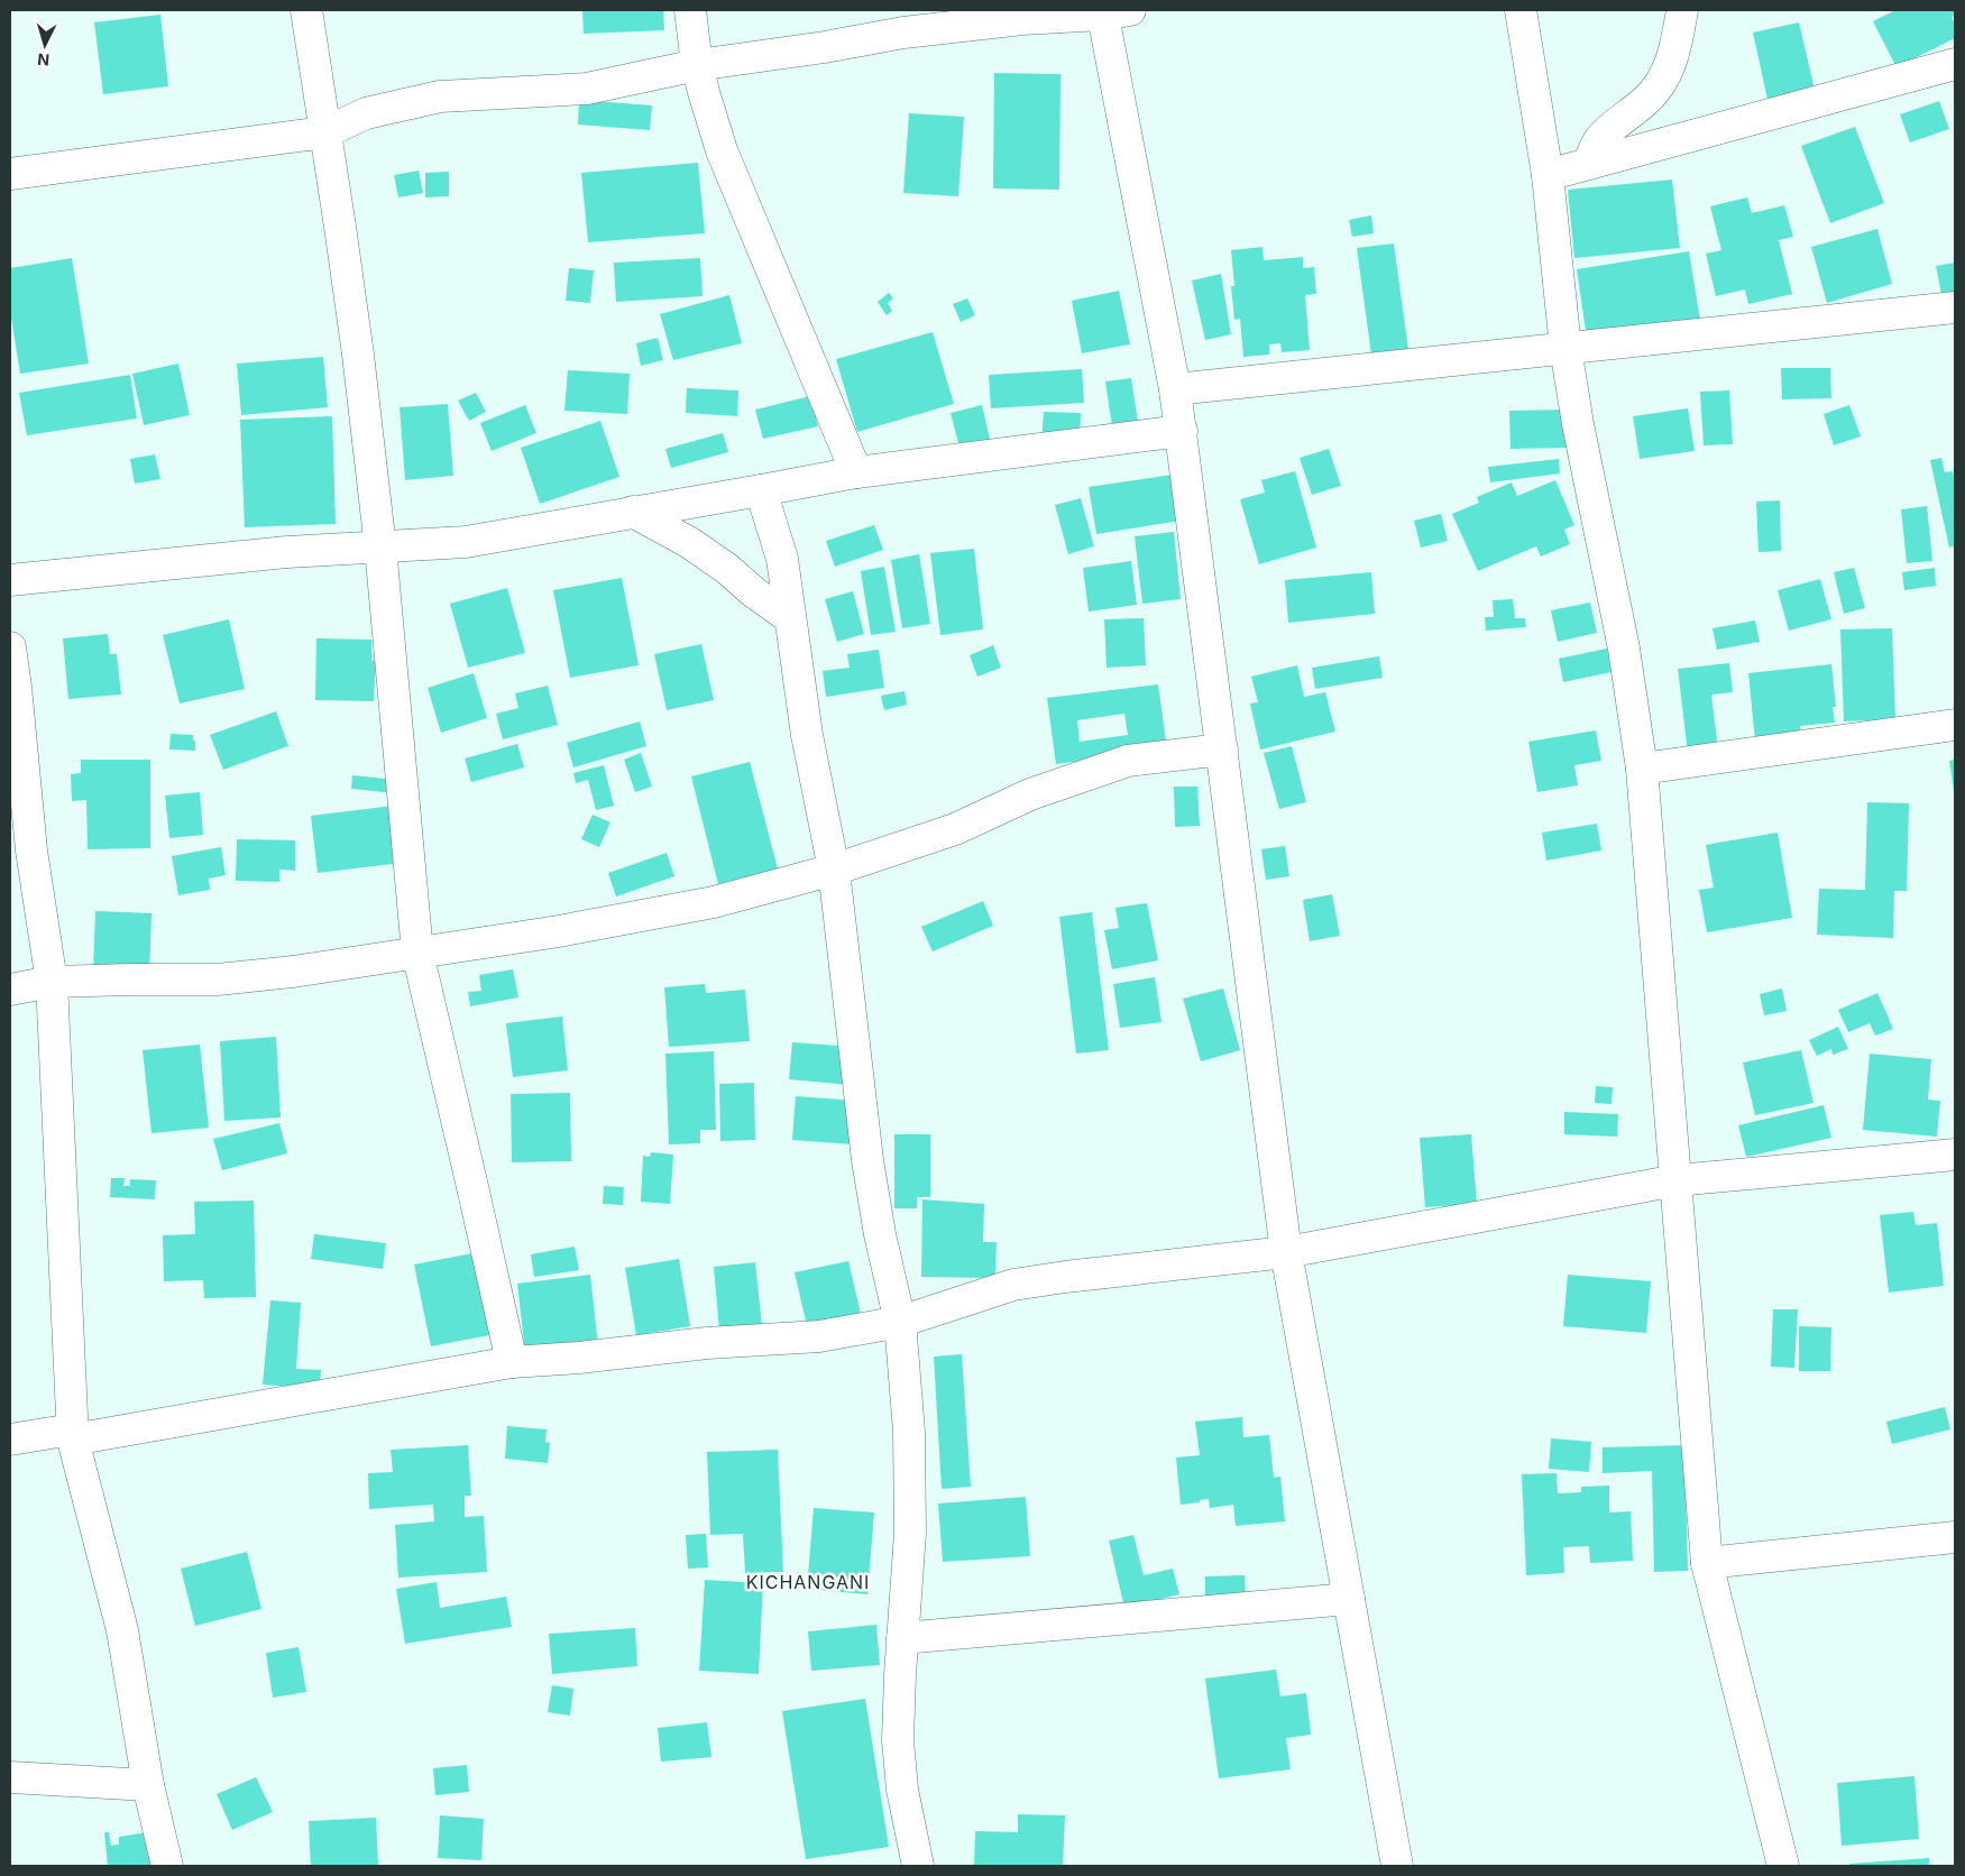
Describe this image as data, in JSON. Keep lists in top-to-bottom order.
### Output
{
  "districts": ["KICHANGANI"],
  "north": "bottom"
}
